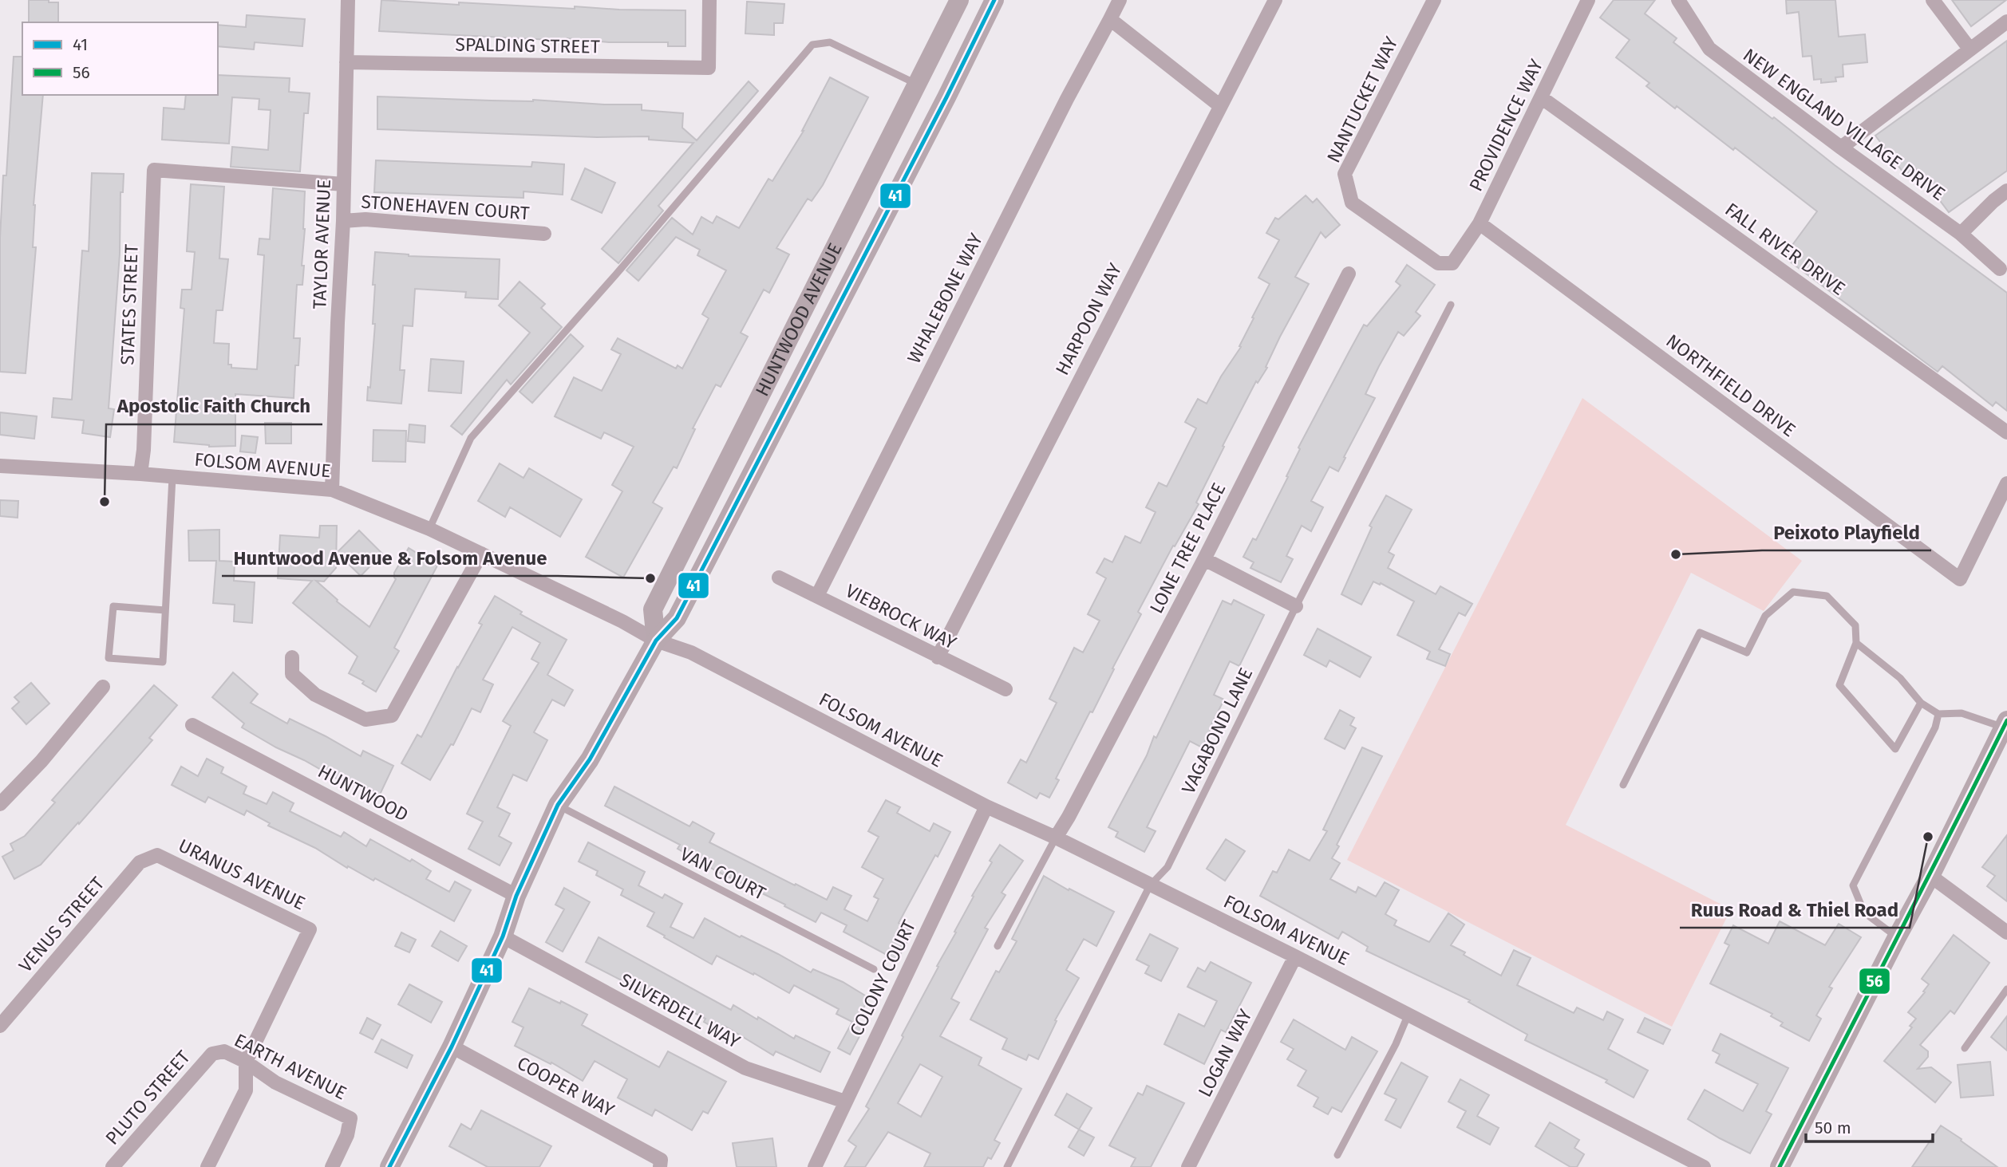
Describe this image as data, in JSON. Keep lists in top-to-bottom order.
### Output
{
  "streets": {
    "street": [
      "SPALDING STREET",
      "NANTUCKET WAY",
      "NEW ENGLAND VILLAGE DRIVE",
      "PROVIDENCE WAY",
      "STONEHAVEN COURT",
      "TAYLOR AVENUE",
      "FALL RIVER DRIVE",
      "WHALEBONE WAY",
      "STATES STREET",
      "HUNTWOOD AVENUE",
      "HARPOON WAY",
      "NORTHFIELD DRIVE",
      "FOLSOM AVENUE",
      "LONE TREE PLACE",
      "VIEBROCK WAY",
      "HUNTWOOD",
      "URANUS AVENUE",
      "VENUS STREET",
      "COLONY COURT",
      "SILVERDELL WAY",
      "LOGAN WAY",
      "EARTH AVENUE",
      "COOPER WAY",
      "PLUTO STREET"
    ],
    "lane": ["VAGABOND LANE", "VAN COURT"]
  },
  "crossings": [
    ["SPALDING STREET", "TAYLOR AVENUE"],
    ["NANTUCKET WAY", "PROVIDENCE WAY"],
    ["PROVIDENCE WAY", "FALL RIVER DRIVE"],
    ["PROVIDENCE WAY", "NORTHFIELD DRIVE"],
    ["STONEHAVEN COURT", "TAYLOR AVENUE"],
    ["TAYLOR AVENUE", "STATES STREET"],
    ["TAYLOR AVENUE", "FOLSOM AVENUE"],
    ["WHALEBONE WAY", "VIEBROCK WAY"],
    ["STATES STREET", "FOLSOM AVENUE"],
    ["HUNTWOOD AVENUE", "FOLSOM AVENUE"],
    ["HUNTWOOD AVENUE", "HUNTWOOD"],
    ["HUNTWOOD AVENUE", "VAN COURT"],
    ["HUNTWOOD AVENUE", "SILVERDELL WAY"],
    ["HUNTWOOD AVENUE", "COOPER WAY"],
    ["HARPOON WAY", "VIEBROCK WAY"],
    ["FOLSOM AVENUE", "LONE TREE PLACE"],
    ["FOLSOM AVENUE", "VAGABOND LANE"],
    ["FOLSOM AVENUE", "COLONY COURT"],
    ["FOLSOM AVENUE", "LOGAN WAY"],
    ["URANUS AVENUE", "VENUS STREET"],
    ["URANUS AVENUE", "EARTH AVENUE"],
    ["COLONY COURT", "SILVERDELL WAY"],
    ["EARTH AVENUE", "PLUTO STREET"]
  ],
  "places": [
    "Apostolic Faith Church",
    "Peixoto Playfield",
    "Huntwood Avenue & Folsom Avenue",
    "Ruus Road & Thiel Road"
  ],
  "lines": ["transit line 41", "transit line 56"],
  "legend": ["41", "56"],
  "scale_bar": "50 m"
}
